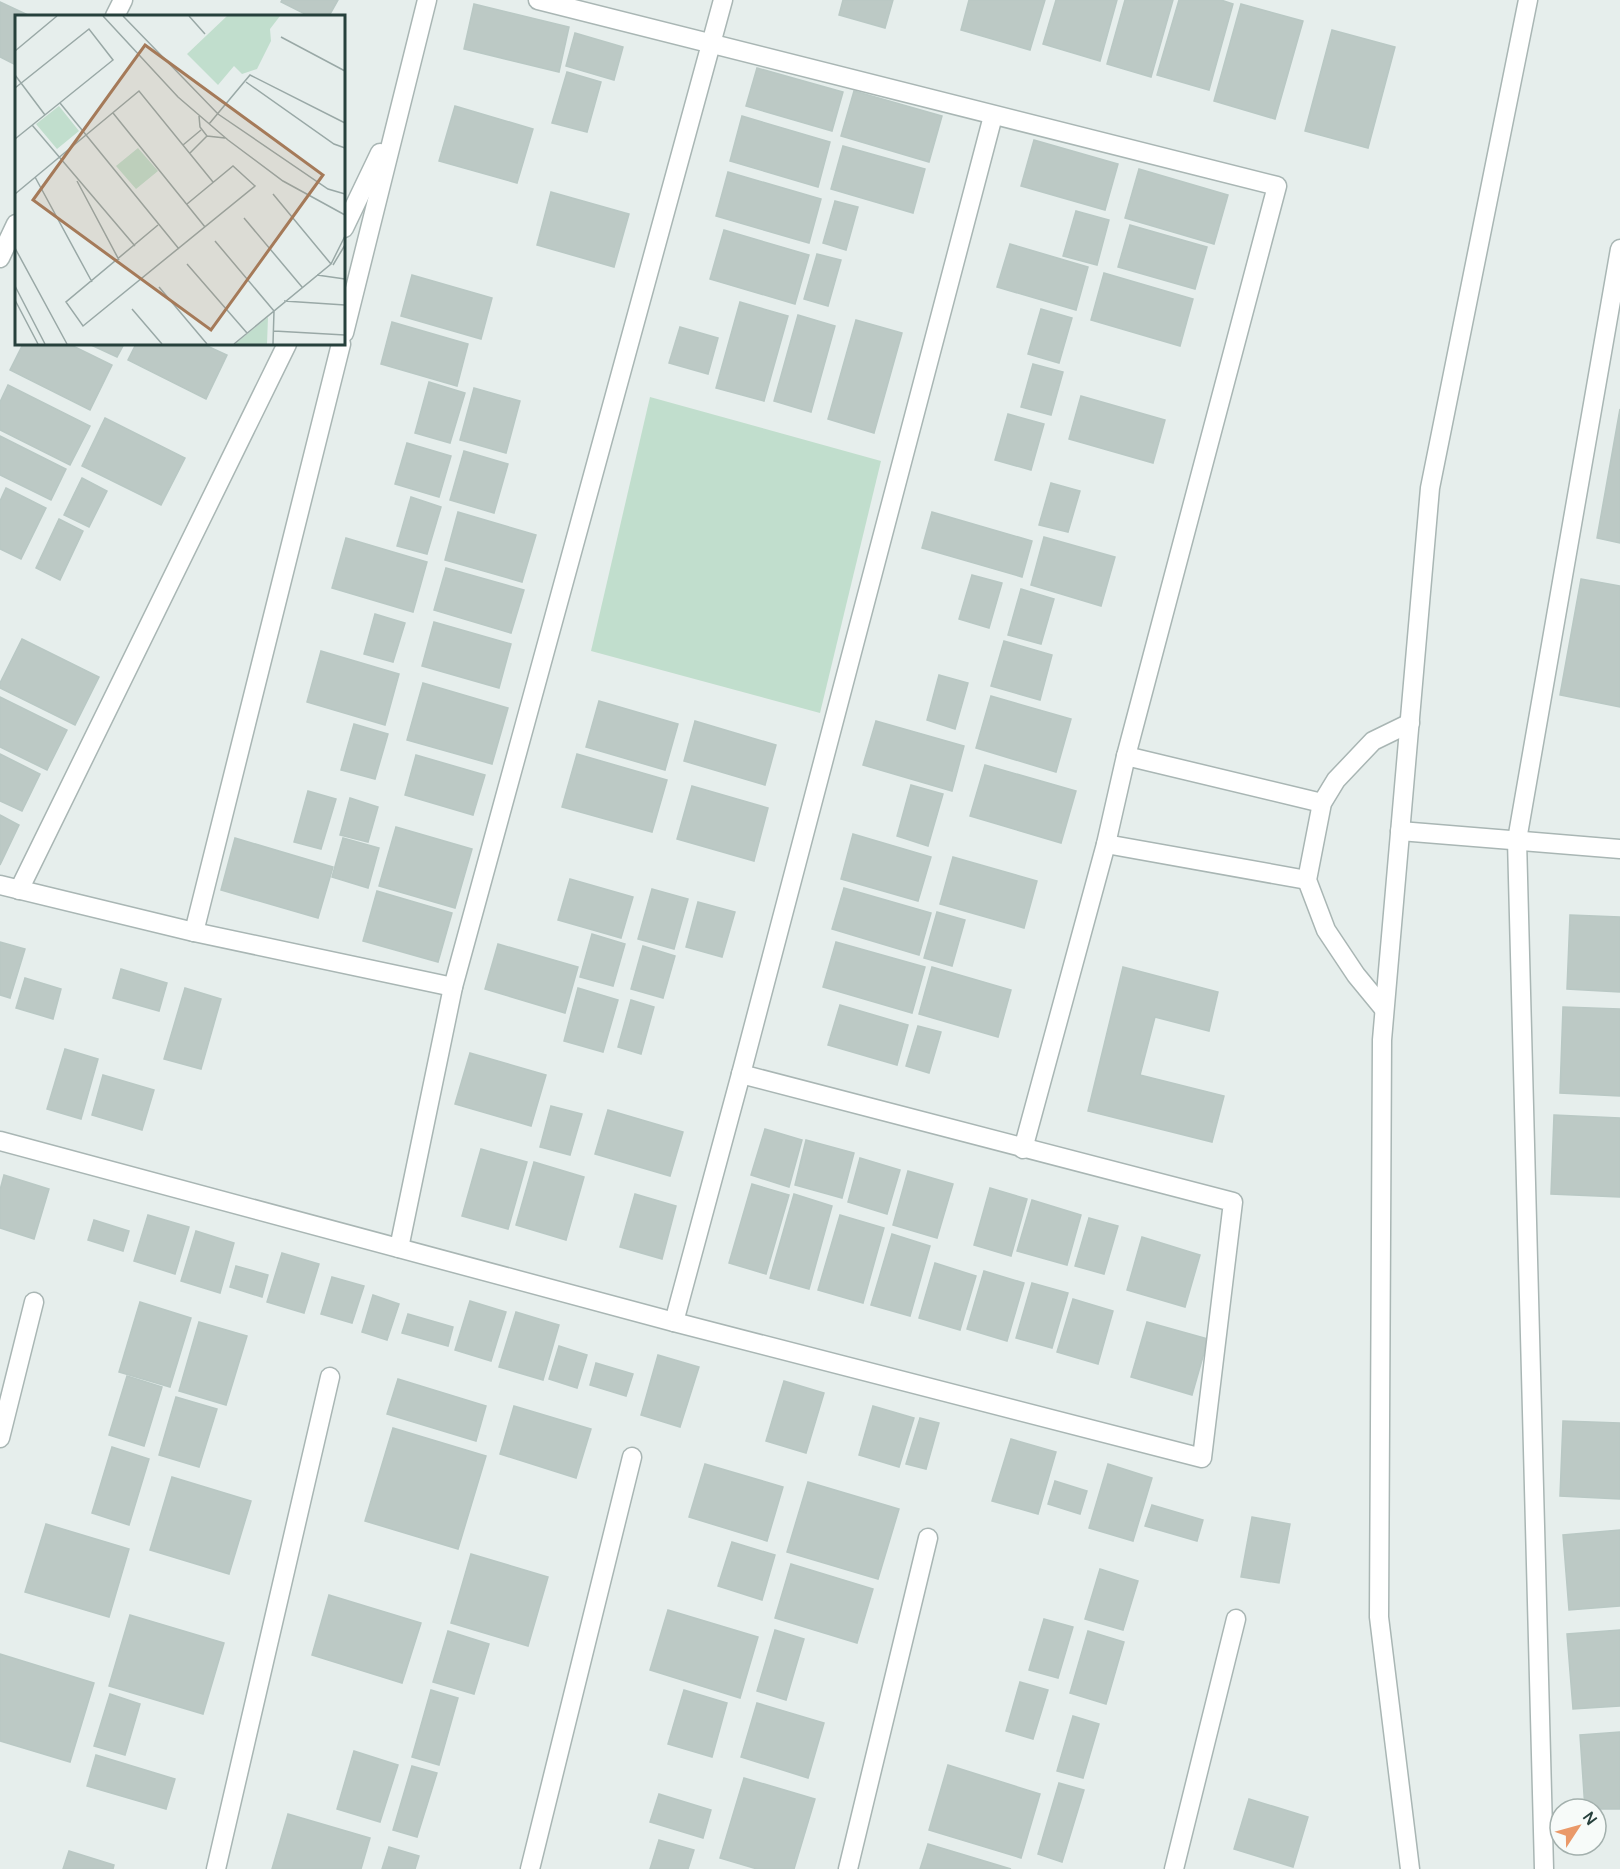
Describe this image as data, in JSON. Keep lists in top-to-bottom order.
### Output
{
  "north": "top right"
}
